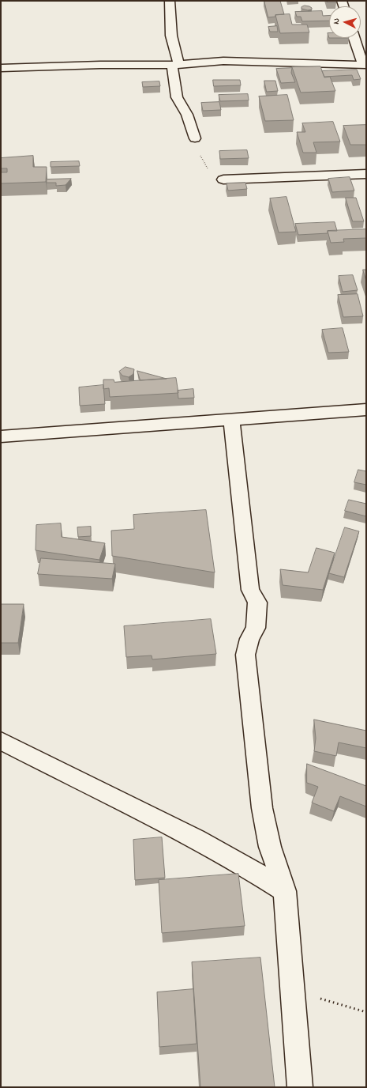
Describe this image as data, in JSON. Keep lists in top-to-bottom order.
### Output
{
  "north": "left"
}
